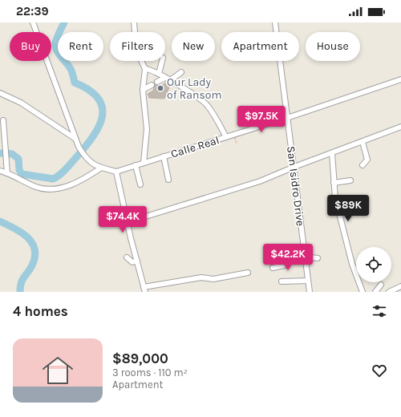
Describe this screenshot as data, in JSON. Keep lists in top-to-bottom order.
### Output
{
  "streets": {
    "street": ["Calle Real", "San Isidro Drive"]
  },
  "crossings": [
    ["Calle Real", "San Isidro Drive"]
  ],
  "places": ["Our Lady of Ransom"],
  "page": {
    "status": "22:39",
    "chip": [
      "Buy",
      "Rent",
      "Filters",
      "New",
      "Apartment",
      "House"
    ],
    "price": [
      "$97.5K",
      "$89K",
      "$74.4K",
      "$42.2K"
    ],
    "heading": "4 homes",
    "list": [
      {
        "name": "$89,000",
        "note": "3 rooms · 110 m² · Apartment"
      }
    ]
  }
}
